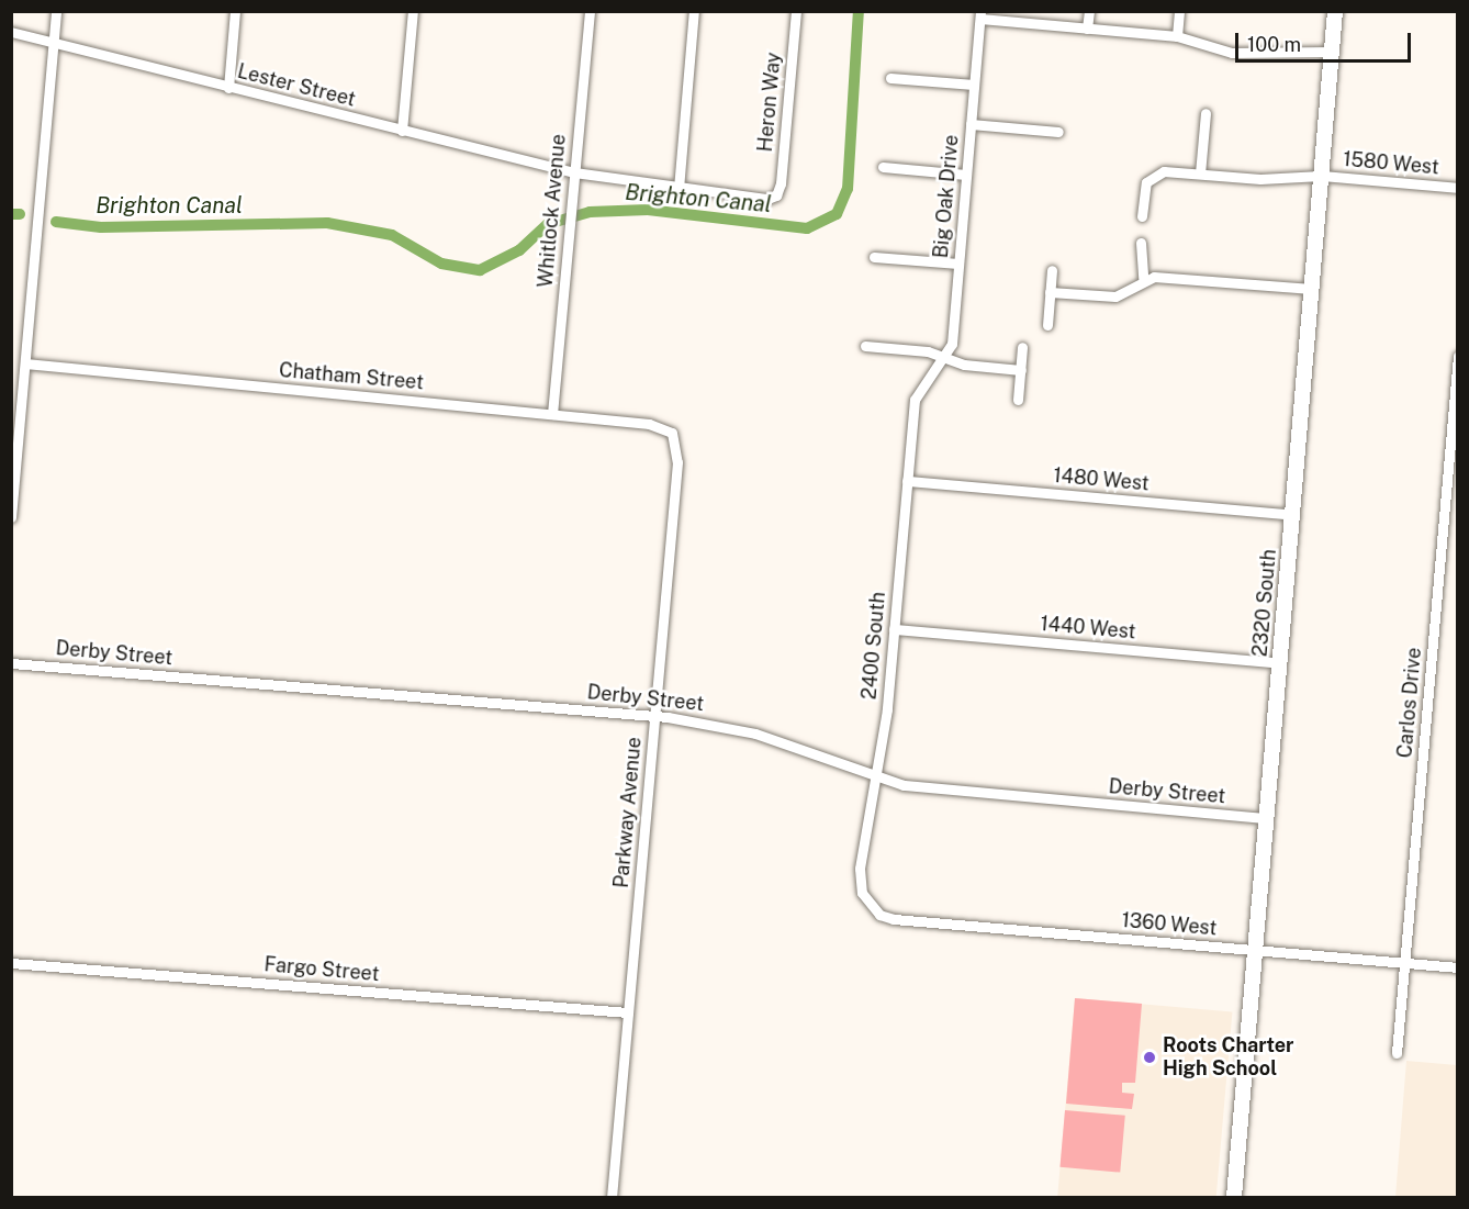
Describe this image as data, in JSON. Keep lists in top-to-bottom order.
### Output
{
  "streets": {
    "street": [
      "Lester Street",
      "Heron Way",
      "1580 West",
      "Big Oak Drive",
      "Whitlock Avenue",
      "Chatham Street",
      "1480 West",
      "2320 South",
      "1440 West",
      "2400 South",
      "Derby Street",
      "Carlos Drive",
      "Parkway Avenue",
      "1360 West",
      "Fargo Street"
    ]
  },
  "crossings": [
    ["Lester Street", "Heron Way"],
    ["Lester Street", "Whitlock Avenue"],
    ["1580 West", "2320 South"],
    ["Big Oak Drive", "2400 South"],
    ["Whitlock Avenue", "Chatham Street"],
    ["Chatham Street", "Parkway Avenue"],
    ["1480 West", "2320 South"],
    ["1480 West", "2400 South"],
    ["2320 South", "1440 West"],
    ["2320 South", "Derby Street"],
    ["2320 South", "1360 West"],
    ["1440 West", "2400 South"],
    ["2400 South", "Derby Street"],
    ["2400 South", "1360 West"],
    ["Derby Street", "Parkway Avenue"],
    ["Carlos Drive", "1360 West"],
    ["Parkway Avenue", "Fargo Street"]
  ],
  "water": ["Brighton Canal"],
  "places": ["Roots Charter High School"],
  "scale_bar": "100 m"
}
